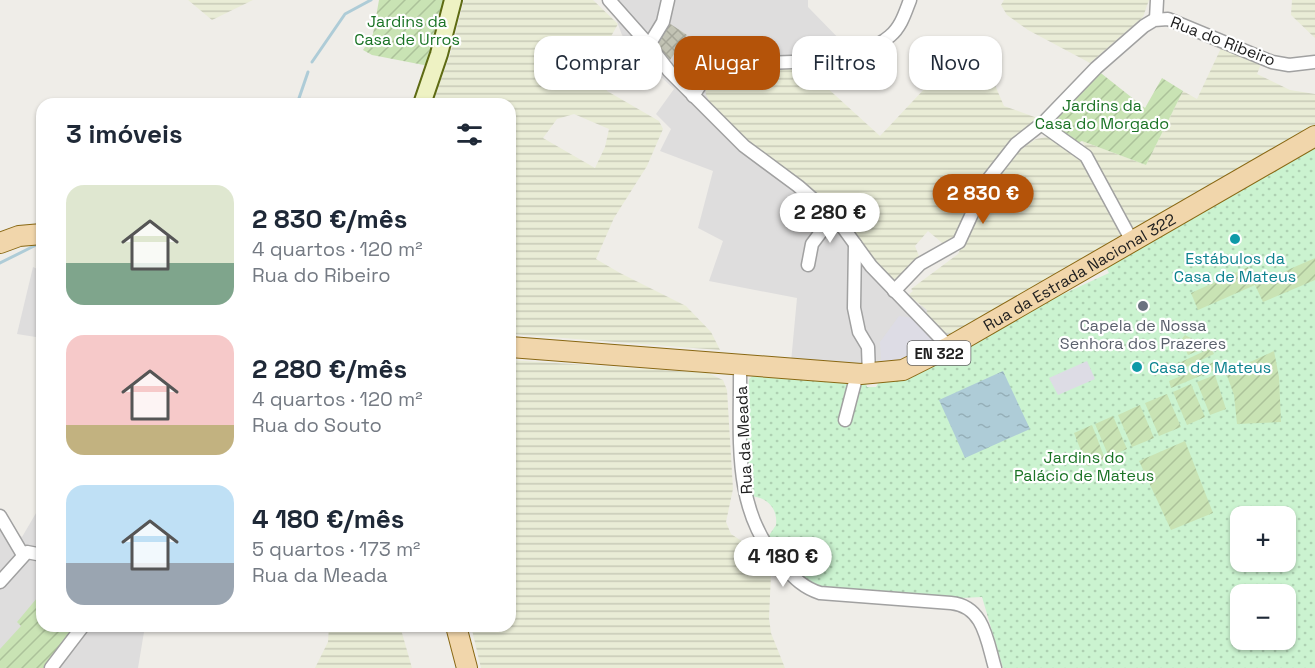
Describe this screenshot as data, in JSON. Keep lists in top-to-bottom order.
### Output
{
  "streets": {
    "main road": ["Rua da Estrada Nacional 322", "EN 322"],
    "street": ["Rua do Ribeiro", "Rua da Meada"]
  },
  "crossings": [
    ["Rua da Estrada Nacional 322", "Rua da Meada"]
  ],
  "parks": ["Jardins da Casa de Urros", "Jardins da Casa do Morgado", "Jardins do Palácio de Mateus"],
  "places": ["Estábulos da Casa de Mateus", "Capela de Nossa Senhora dos Prazeres", "Casa de Mateus"],
  "page": {
    "chip": [
      "Comprar",
      "Alugar",
      "Filtros",
      "Novo"
    ],
    "heading": "3 imóveis",
    "list": [
      {
        "name": "2 830 €/mês",
        "note": "4 quartos · 120 m² · Rua do Ribeiro"
      },
      {
        "name": "2 280 €/mês",
        "note": "4 quartos · 120 m² · Rua do Souto"
      },
      {
        "name": "4 180 €/mês",
        "note": "5 quartos · 173 m² · Rua da Meada"
      }
    ],
    "price": ["2 830 €", "2 280 €", "4 180 €"],
    "map_buttons": ["+", "−"]
  }
}
